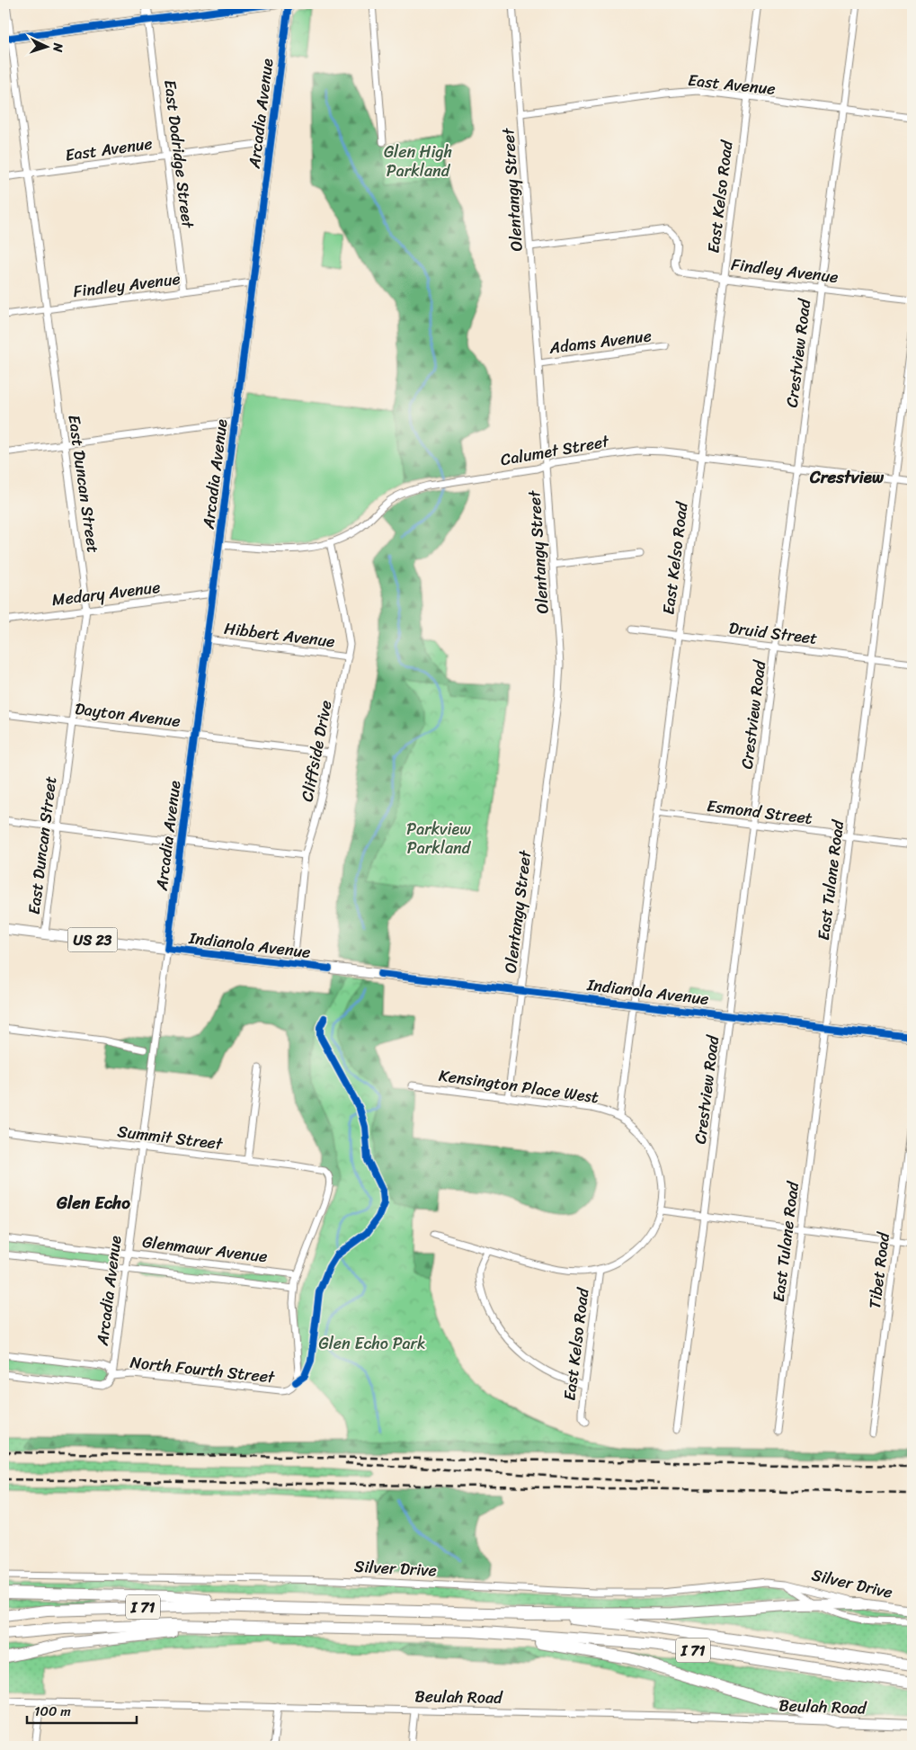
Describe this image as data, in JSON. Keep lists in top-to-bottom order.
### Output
{
  "streets": {
    "highway": ["I 71"],
    "main road": ["US 23", "Indianola Avenue"],
    "street": [
      "East Avenue",
      "Arcadia Avenue",
      "East Dodridge Street",
      "Olentangy Street",
      "East Kelso Road",
      "Findley Avenue",
      "Adams Avenue",
      "Crestview Road",
      "Calumet Street",
      "East Duncan Street",
      "Medary Avenue",
      "Druid Street",
      "Hibbert Avenue",
      "Dayton Avenue",
      "Cliffside Drive",
      "Esmond Street",
      "East Tulane Road",
      "Kensington Place West",
      "Summit Street",
      "Glenmawr Avenue",
      "Tibet Road",
      "North Fourth Street",
      "Silver Drive",
      "Beulah Road"
    ]
  },
  "crossings": [
    ["East Avenue", "Arcadia Avenue"],
    ["East Avenue", "East Dodridge Street"],
    ["East Avenue", "Olentangy Street"],
    ["East Avenue", "East Kelso Road"],
    ["East Avenue", "Crestview Road"],
    ["East Avenue", "East Duncan Street"],
    ["Arcadia Avenue", "Findley Avenue"],
    ["Arcadia Avenue", "Calumet Street"],
    ["Arcadia Avenue", "Medary Avenue"],
    ["Arcadia Avenue", "Hibbert Avenue"],
    ["Arcadia Avenue", "Dayton Avenue"],
    ["Arcadia Avenue", "Indianola Avenue"],
    ["Arcadia Avenue", "Summit Street"],
    ["Arcadia Avenue", "Glenmawr Avenue"],
    ["Arcadia Avenue", "North Fourth Street"],
    ["East Dodridge Street", "Findley Avenue"],
    ["Olentangy Street", "Findley Avenue"],
    ["Olentangy Street", "Adams Avenue"],
    ["Olentangy Street", "Calumet Street"],
    ["Olentangy Street", "Indianola Avenue"],
    ["Olentangy Street", "Kensington Place West"],
    ["East Kelso Road", "Findley Avenue"],
    ["East Kelso Road", "Calumet Street"],
    ["East Kelso Road", "Druid Street"],
    ["East Kelso Road", "Esmond Street"],
    ["East Kelso Road", "Indianola Avenue"],
    ["East Kelso Road", "Kensington Place West"],
    ["Findley Avenue", "Crestview Road"],
    ["Findley Avenue", "East Duncan Street"],
    ["Crestview Road", "Calumet Street"],
    ["Crestview Road", "Druid Street"],
    ["Crestview Road", "Esmond Street"],
    ["Crestview Road", "Indianola Avenue"],
    ["Calumet Street", "Cliffside Drive"],
    ["Calumet Street", "East Tulane Road"],
    ["East Duncan Street", "Medary Avenue"],
    ["East Duncan Street", "Dayton Avenue"],
    ["East Duncan Street", "Indianola Avenue"],
    ["Druid Street", "East Tulane Road"],
    ["Hibbert Avenue", "Cliffside Drive"],
    ["Dayton Avenue", "Cliffside Drive"],
    ["Cliffside Drive", "Indianola Avenue"],
    ["Esmond Street", "East Tulane Road"],
    ["East Tulane Road", "Indianola Avenue"],
    ["Summit Street", "Glenmawr Avenue"],
    ["Glenmawr Avenue", "North Fourth Street"]
  ],
  "districts": ["Crestview", "Glen Echo"],
  "parks": ["Glen High Parkland", "Parkview Parkland", "Glen Echo Park"],
  "scale_bar": "100 m",
  "north": "right"
}
